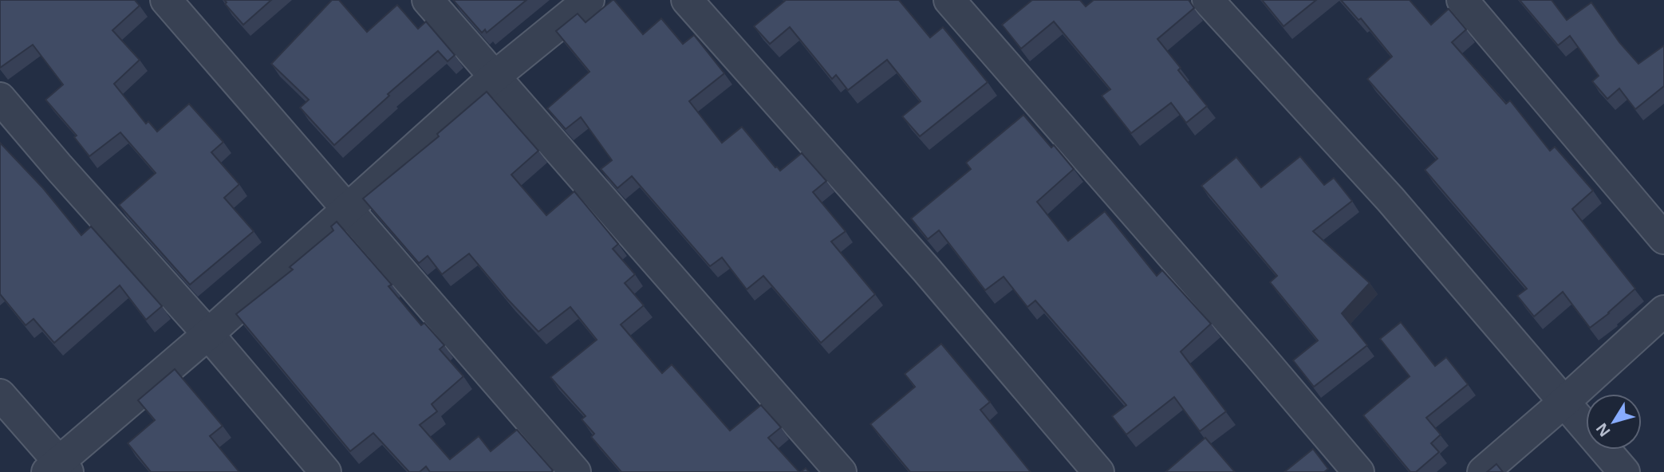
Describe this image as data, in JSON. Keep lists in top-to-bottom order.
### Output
{
  "north": "bottom left"
}
